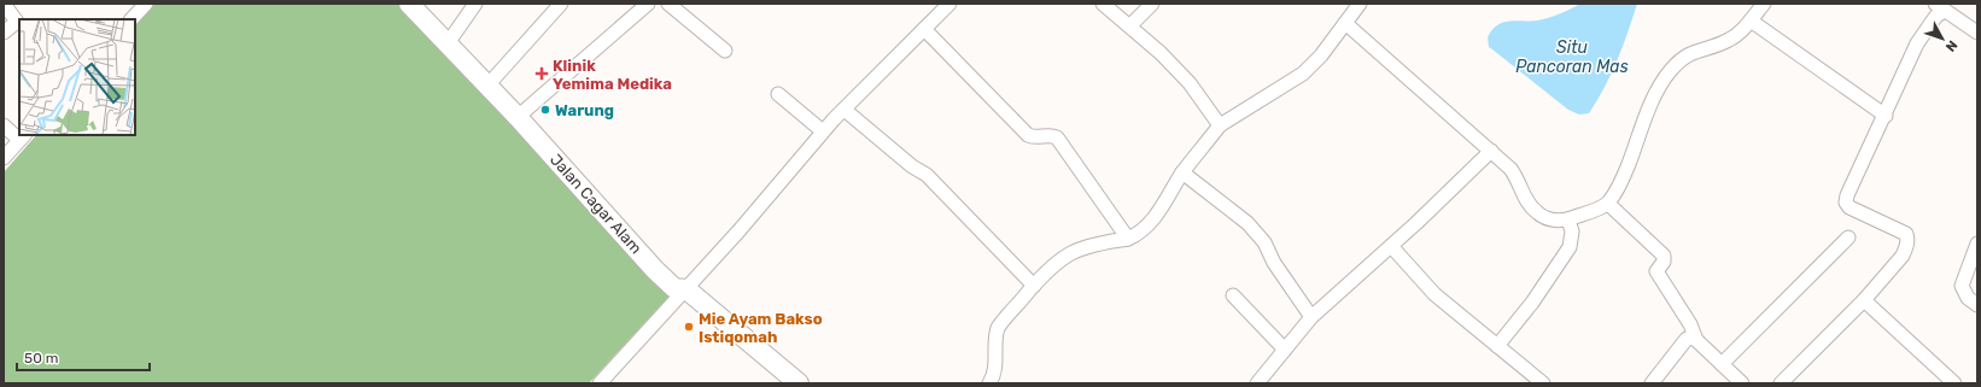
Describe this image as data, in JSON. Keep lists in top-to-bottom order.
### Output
{
  "streets": {
    "street": ["Jalan Cagar Alam"]
  },
  "water": ["Situ Pancoran Mas"],
  "places": {
    "health": ["Klinik Yemima Medika"],
    "other": ["Warung", "Mie Ayam Bakso Istiqomah"]
  },
  "scale_bar": "50 m",
  "north": "bottom right"
}
